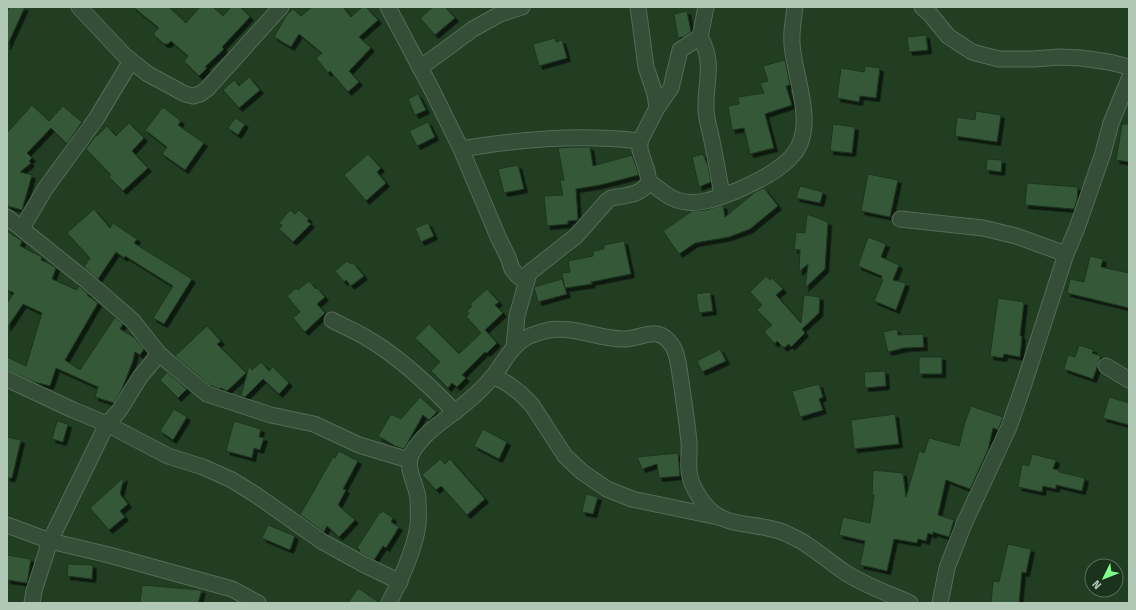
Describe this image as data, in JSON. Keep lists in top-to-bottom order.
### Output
{
  "north": "bottom left"
}
